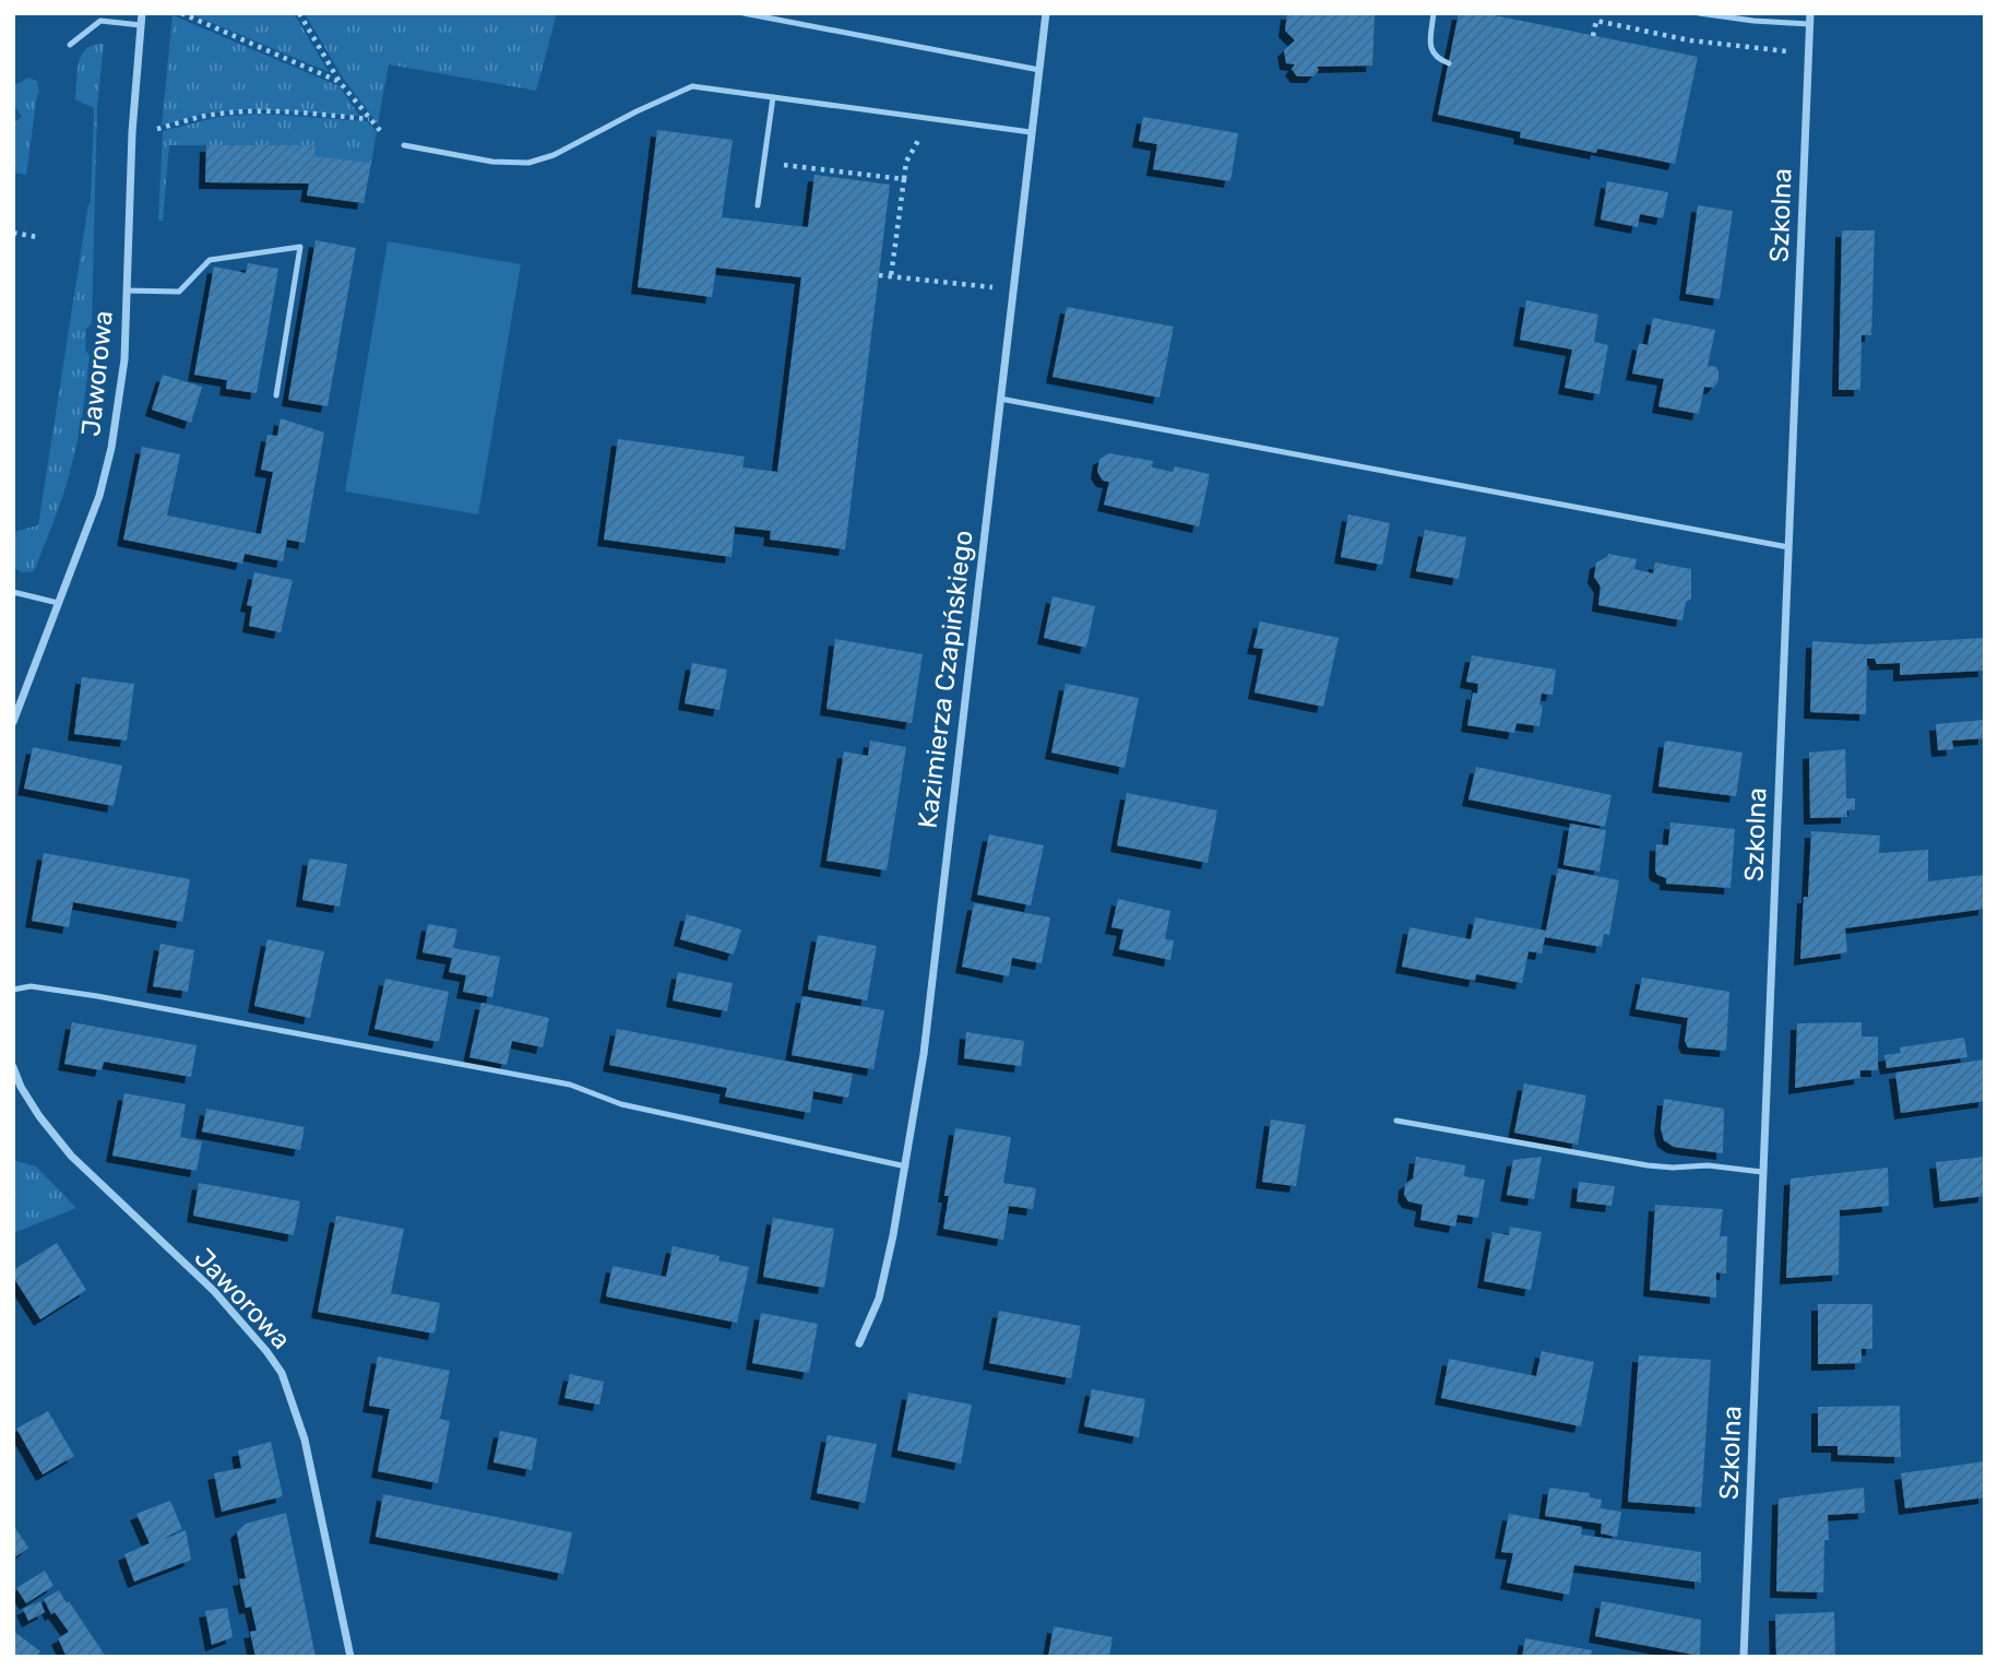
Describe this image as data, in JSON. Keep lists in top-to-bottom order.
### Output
{
  "streets": {
    "street": ["Szkolna", "Jaworowa", "Kazimierza Czapińskiego"]
  }
}
